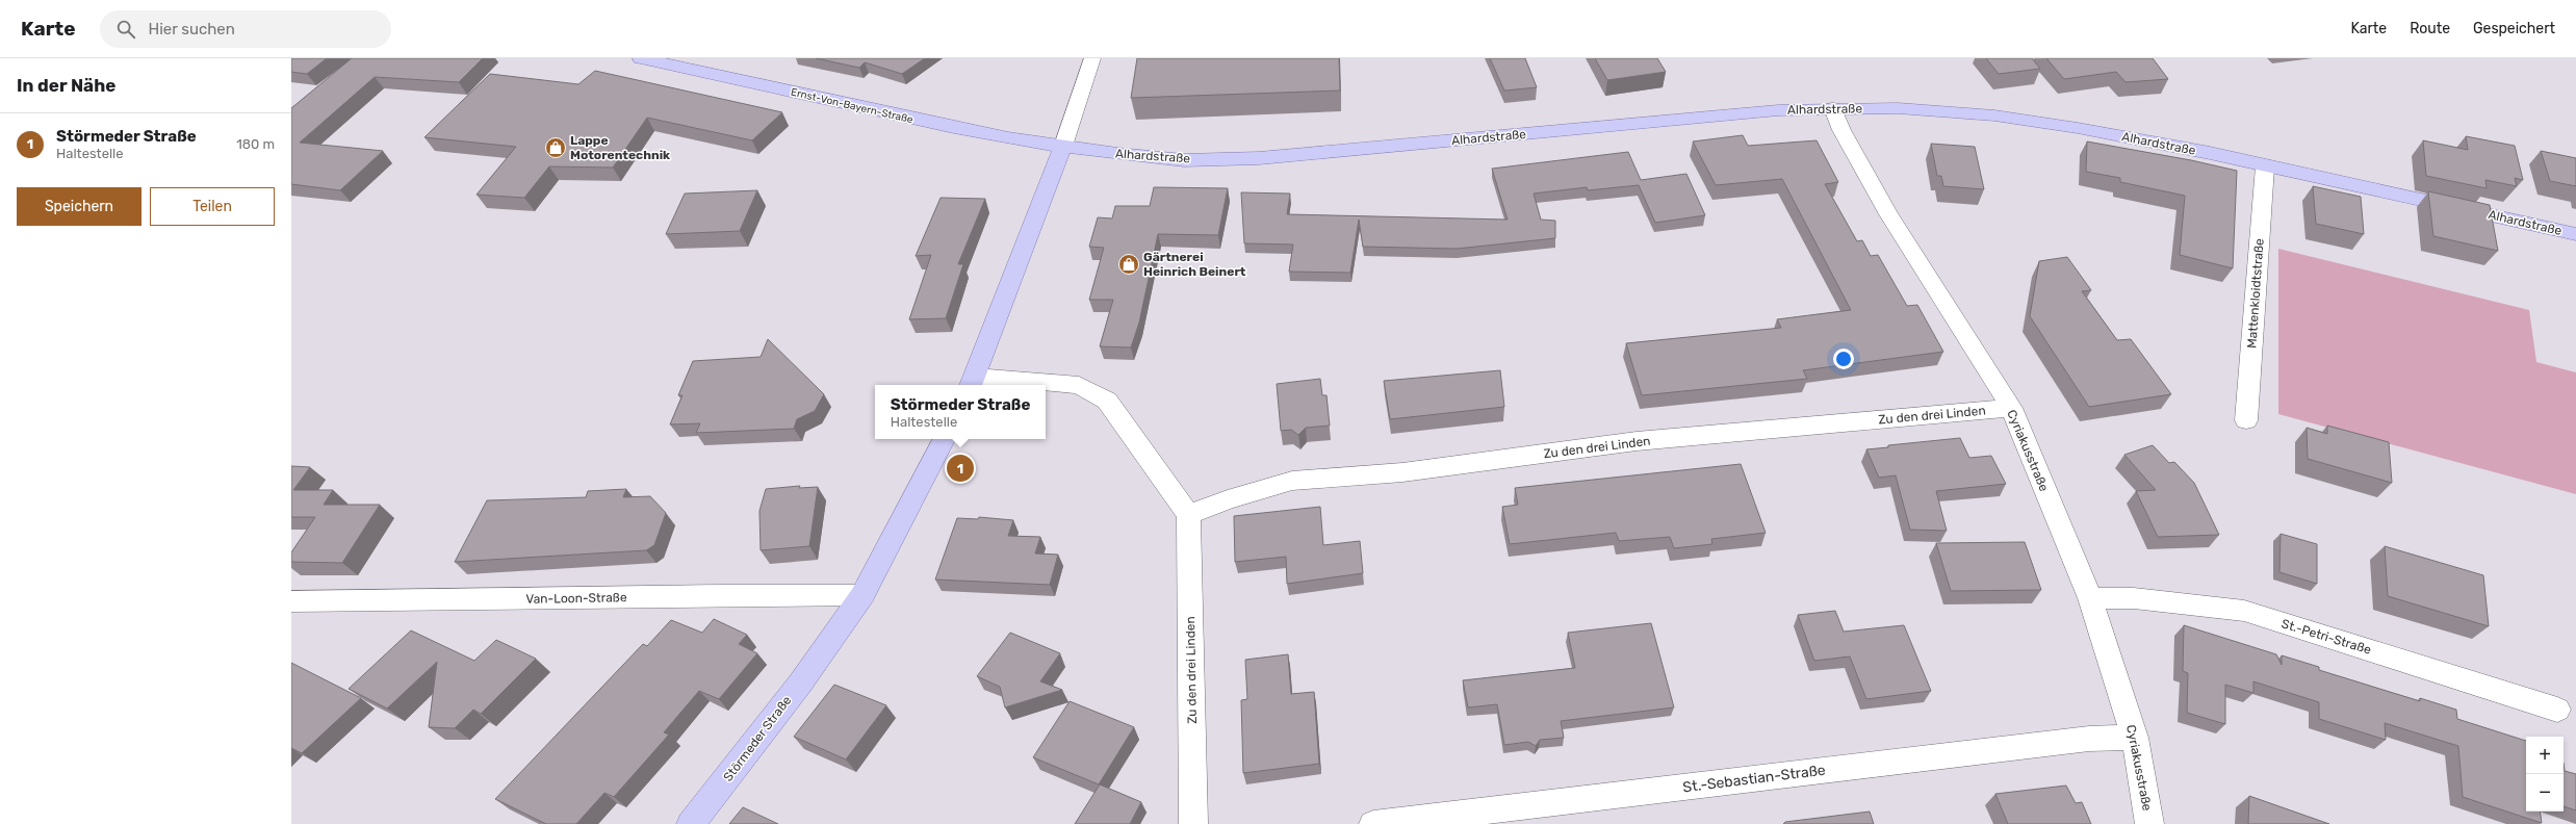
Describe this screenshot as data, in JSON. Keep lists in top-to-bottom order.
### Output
{
  "streets": {
    "main road": ["Ernst-Von-Bayern-Straße", "Alhardstraße", "Störmeder Straße"],
    "street": [
      "Mattenkloidtstraße",
      "Zu den drei Linden",
      "Cyriakusstraße",
      "Van-Loon-Straße",
      "St.-Petri-Straße",
      "St.-Sebastian-Straße"
    ]
  },
  "crossings": [
    ["Ernst-Von-Bayern-Straße", "Alhardstraße"],
    ["Alhardstraße", "Mattenkloidtstraße"],
    ["Alhardstraße", "Cyriakusstraße"],
    ["Zu den drei Linden", "Cyriakusstraße"],
    ["Cyriakusstraße", "St.-Petri-Straße"],
    ["Cyriakusstraße", "St.-Sebastian-Straße"],
    ["Van-Loon-Straße", "Störmeder Straße"]
  ],
  "places": {
    "shop": ["Lappe Motorentechnik", "Gärtnerei Heinrich Beinert"]
  },
  "page": {
    "header": "Karte",
    "search": "Hier suchen",
    "nav": ["Karte", "Route", "Gespeichert"],
    "heading": "In der Nähe",
    "list": [
      {
        "mark": "1",
        "name": "Störmeder Straße",
        "note": "Haltestelle",
        "value": "180 m"
      }
    ],
    "buttons": ["Speichern", "Teilen"],
    "popup": ["Störmeder Straße", "Haltestelle"],
    "pins": "1",
    "map_buttons": ["+", "−"]
  }
}
